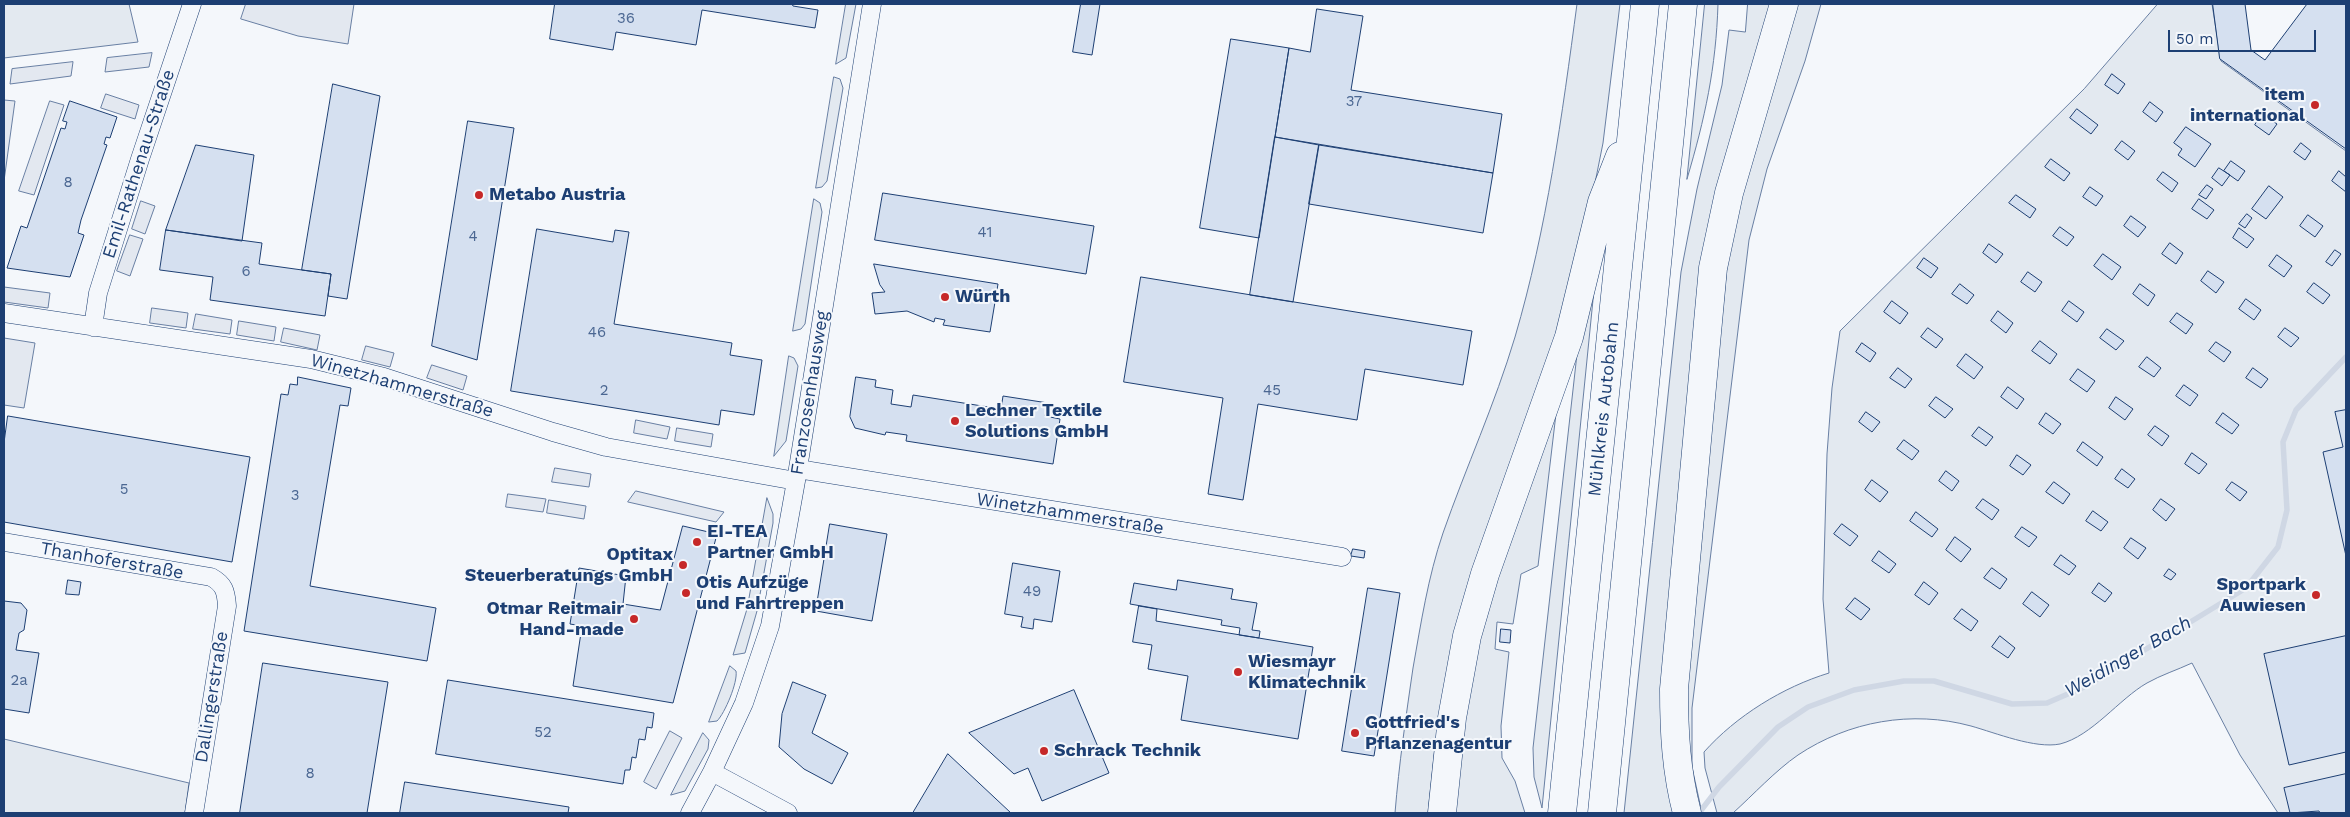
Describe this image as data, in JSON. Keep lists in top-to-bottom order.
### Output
{
  "streets": {
    "highway": ["Mühlkreis Autobahn"],
    "street": [
      "Emil-Rathenau-Straße",
      "Winetzhammerstraße",
      "Franzosenhausweg",
      "Thanhoferstraße",
      "Dallingerstraße"
    ]
  },
  "crossings": [
    ["Emil-Rathenau-Straße", "Winetzhammerstraße"],
    ["Winetzhammerstraße", "Franzosenhausweg"],
    ["Thanhoferstraße", "Dallingerstraße"]
  ],
  "water": ["Weidinger Bach"],
  "places": [
    "item international",
    "Metabo Austria",
    "Würth",
    "Lechner Textile Solutions GmbH",
    "EI-TEA Partner GmbH",
    "Optitax Steuerberatungs GmbH",
    "Otis Aufzüge und Fahrtreppen",
    "Sportpark Auwiesen",
    "Otmar Reitmair Hand-made",
    "Wiesmayr Klimatechnik",
    "Gottfried's Pflanzenagentur",
    "Schrack Technik"
  ],
  "house_numbers": [
    "36",
    "37",
    "8",
    "41",
    "4",
    "6",
    "46",
    "2",
    "45",
    "5",
    "3",
    "49",
    "2a",
    "52",
    "8"
  ],
  "scale_bar": "50 m"
}
